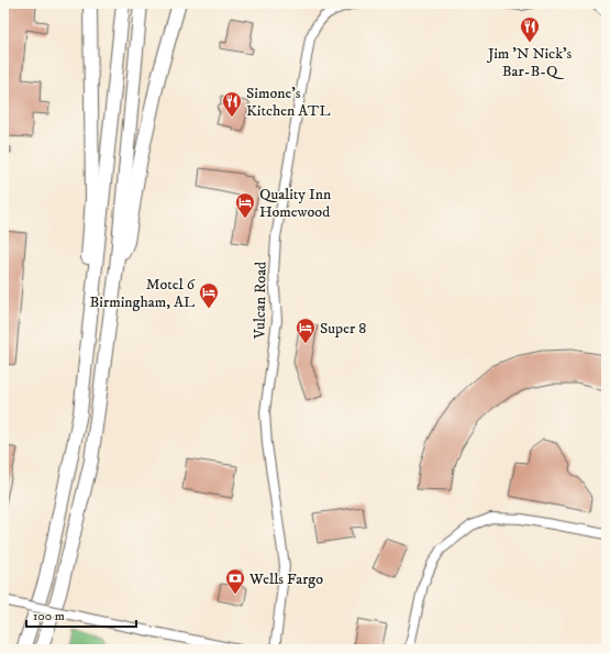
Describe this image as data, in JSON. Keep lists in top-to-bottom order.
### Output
{
  "streets": {
    "street": ["Vulcan Road"]
  },
  "places": {
    "restaurant": ["Jim 'N Nick's Bar-B-Q", "Simone's Kitchen ATL"],
    "hotel": ["Quality Inn Homewood", "Motel 6 Birmingham, AL", "Super 8"],
    "bank": ["Wells Fargo"]
  },
  "scale_bar": "100 m"
}
